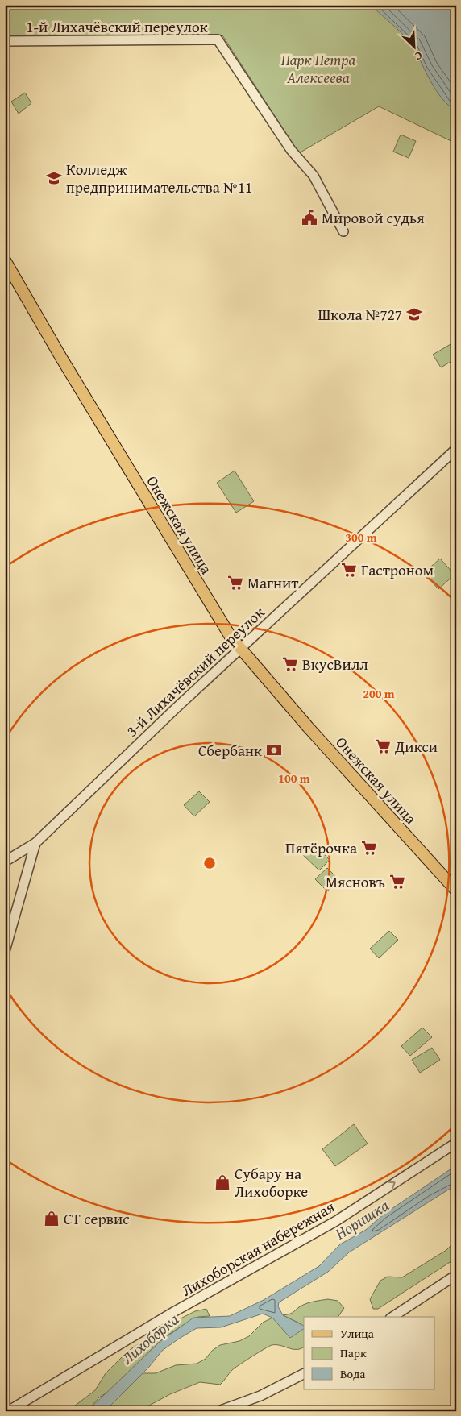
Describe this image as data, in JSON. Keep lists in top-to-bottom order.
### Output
{
  "streets": {
    "main road": ["Онежская улица"],
    "street": ["1-й Лихачёвский переулок", "3-й Лихачёвский переулок", "Лихоборская набережная"]
  },
  "crossings": [
    ["Онежская улица", "3-й Лихачёвский переулок"]
  ],
  "one_way": ["Лихоборская набережная"],
  "water": ["Норишка", "Лихоборка"],
  "parks": ["Парк Петра Алексеева"],
  "places": {
    "school or university": ["Колледж предпринимательства №11", "Школа №727"],
    "public building": ["Мировой судья"],
    "supermarket": [
      "Гастроном",
      "Магнит",
      "ВкусВилл",
      "Дикси",
      "Пятёрочка",
      "Мясновъ"
    ],
    "bank": ["Сбербанк"],
    "shop": ["Субару на Лихоборке", "СТ сервис"]
  },
  "legend": ["Улица", "Парк", "Вода"],
  "north": "bottom right",
  "rings": ["300 m", "200 m", "100 m"]
}
